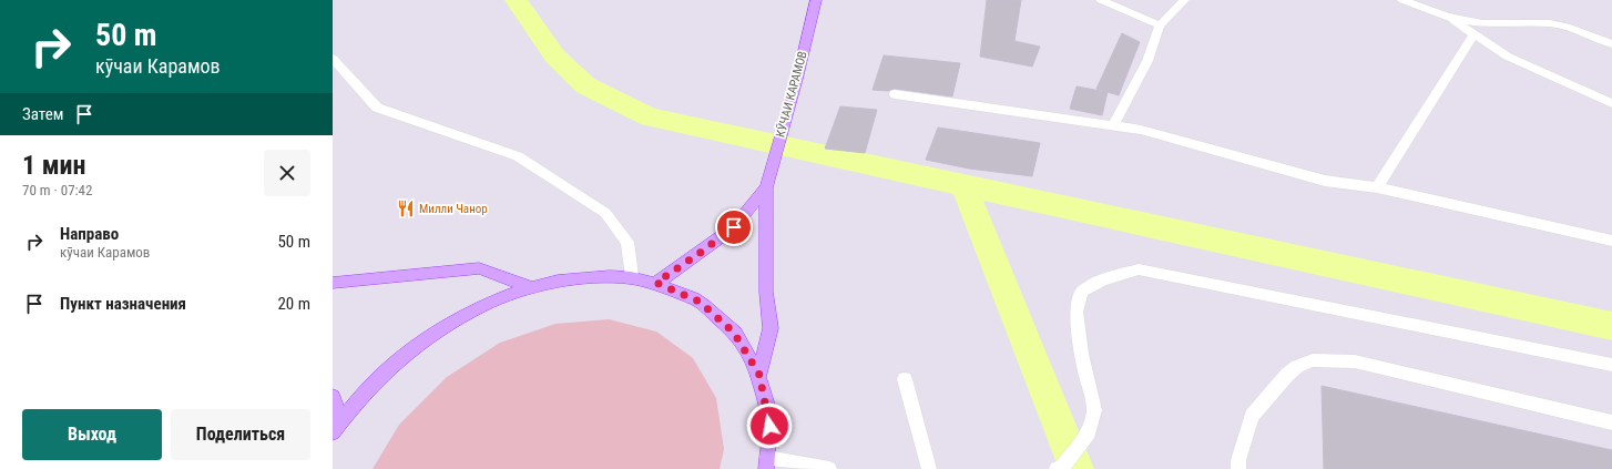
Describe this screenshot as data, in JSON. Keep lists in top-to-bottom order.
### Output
{
  "streets": {
    "main road": ["КӮЧАИ КАРАМОВ"]
  },
  "places": {
    "restaurant": ["Милли Чанор"]
  },
  "page": {
    "turn": ["50 m", "кӯчаи Карамов"],
    "then": "Затем",
    "heading": ["1 мин", "70 m · 07:42"],
    "list": [
      {
        "name": "Направо",
        "note": "кӯчаи Карамов",
        "value": "50 m"
      },
      {
        "name": "Пункт назначения",
        "value": "20 m"
      }
    ],
    "buttons": ["Выход", "Поделиться"]
  }
}
